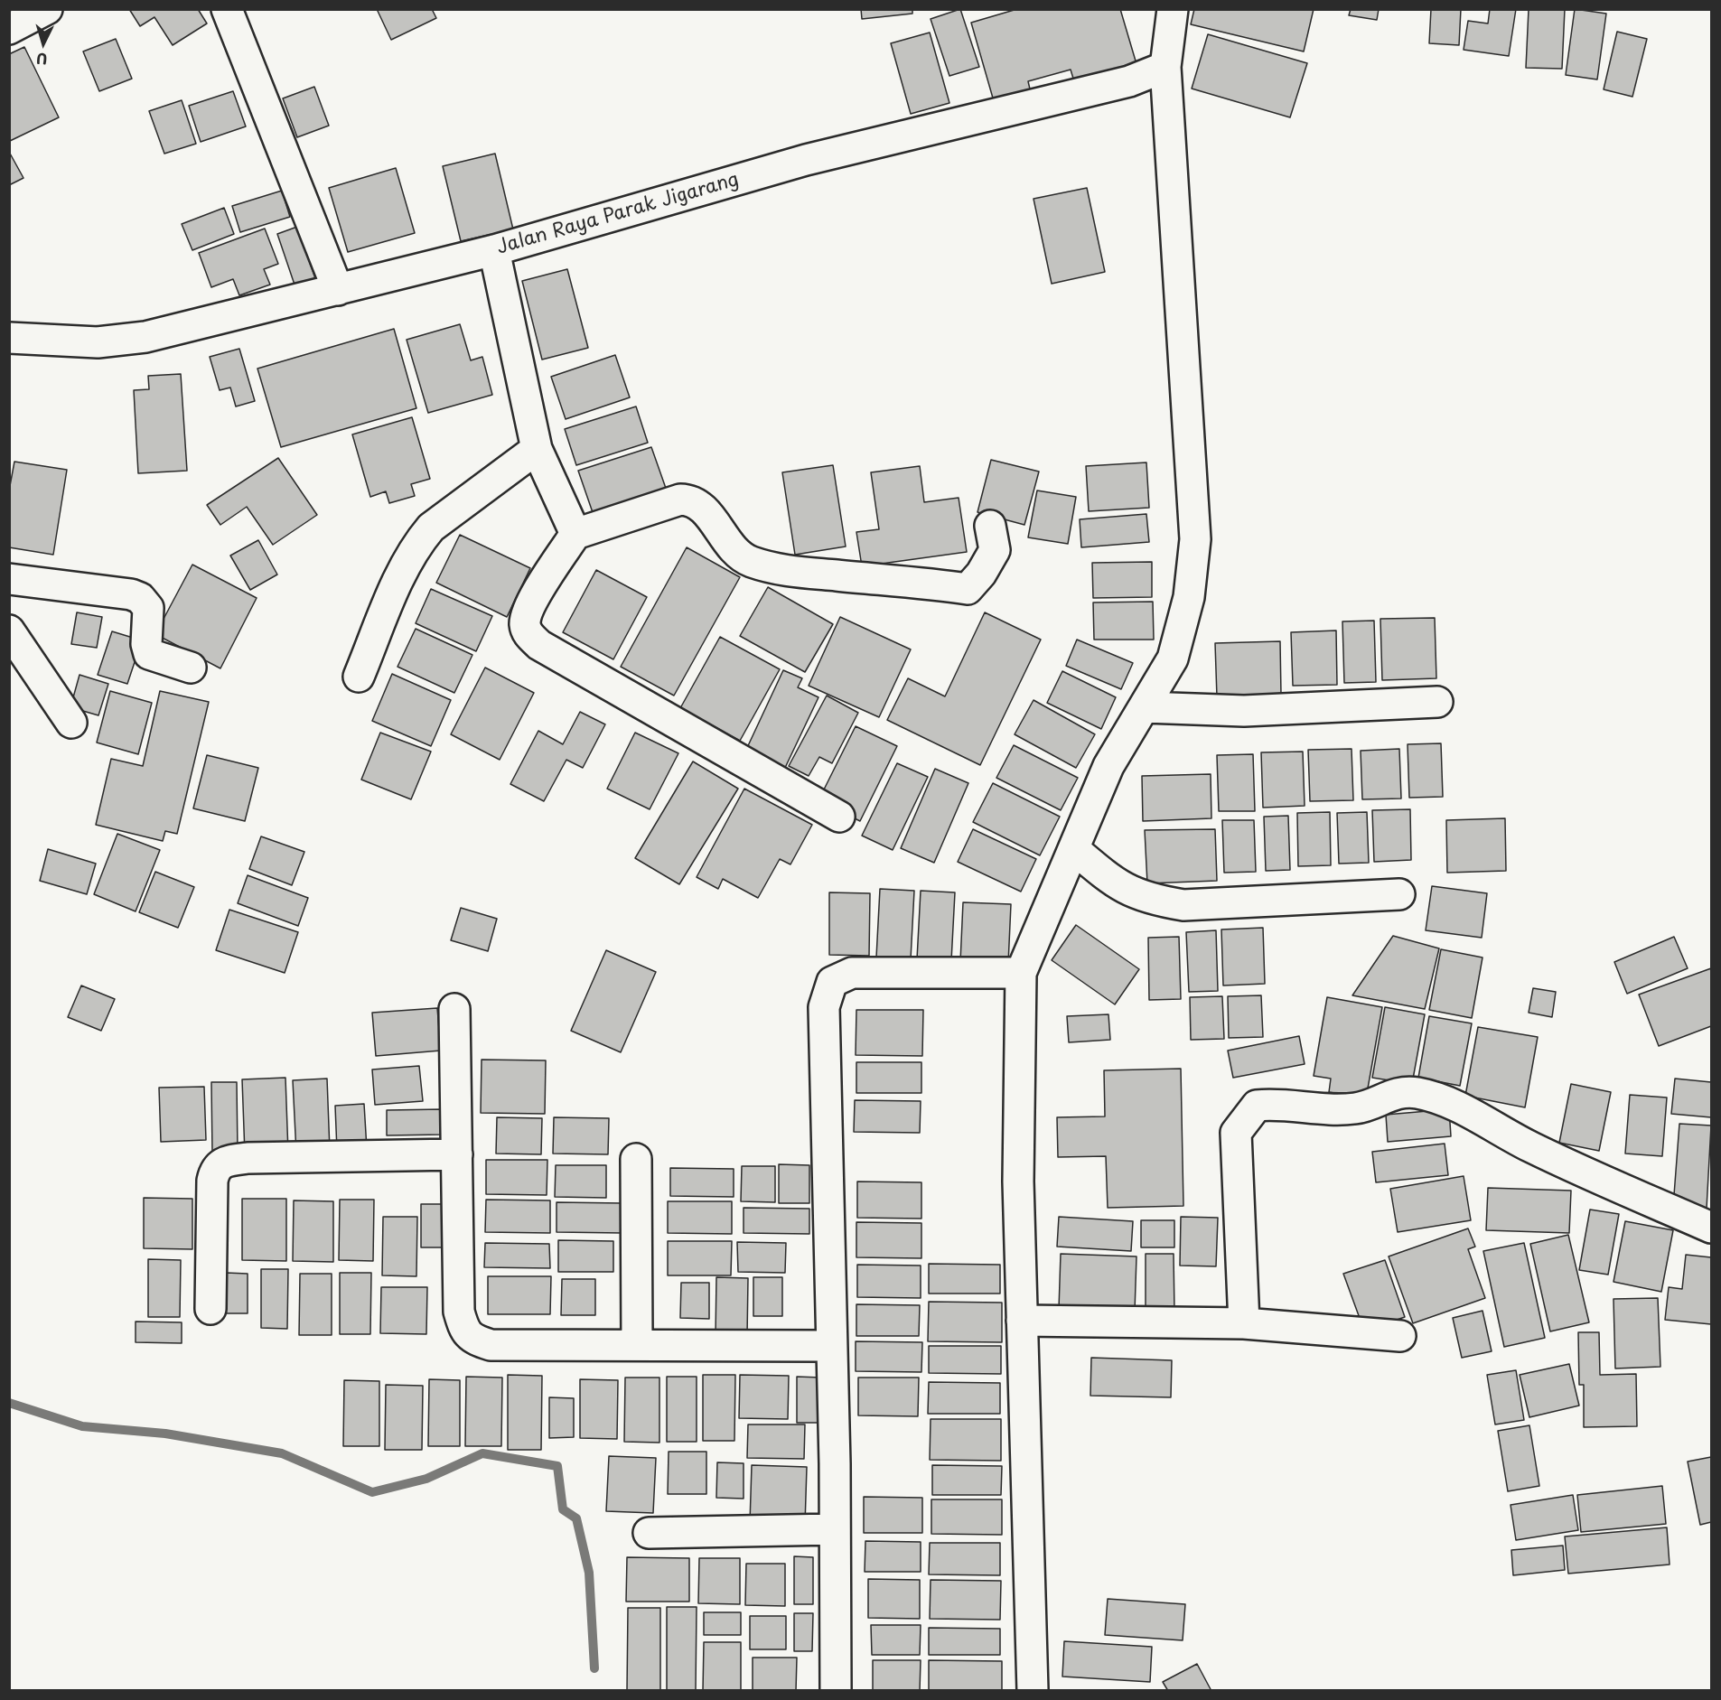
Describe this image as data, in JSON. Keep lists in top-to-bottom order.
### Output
{
  "streets": {
    "street": ["Jalan Raya Parak Jigarang"]
  },
  "north": "bottom"
}
